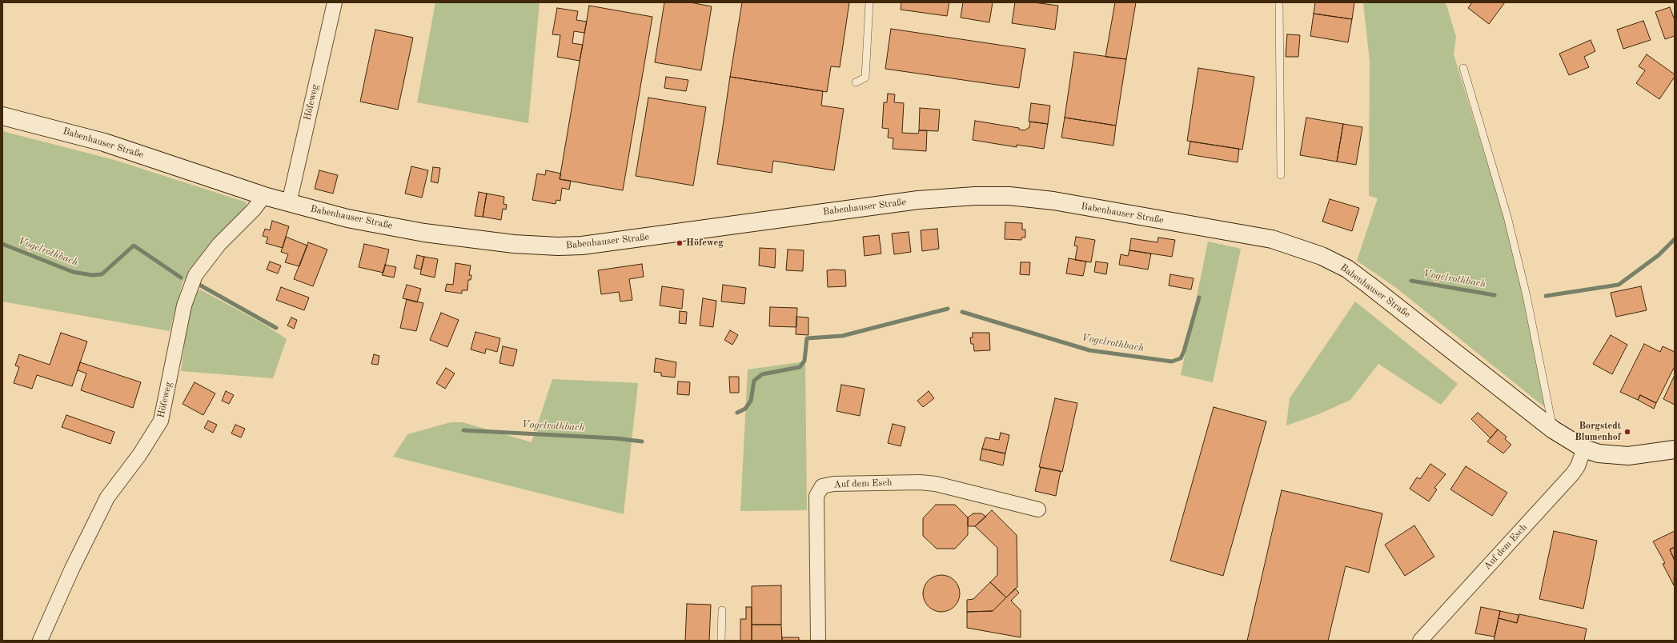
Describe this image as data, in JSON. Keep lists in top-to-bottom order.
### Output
{
  "streets": {
    "main road": ["Babenhauser Straße"],
    "street": ["Höfeweg", "Auf dem Esch"]
  },
  "crossings": [
    ["Höfeweg", "Babenhauser Straße"],
    ["Babenhauser Straße", "Auf dem Esch"]
  ],
  "water": ["Vogelrothbach"],
  "places": ["Höfeweg", "Borgstedt Blumenhof"]
}
